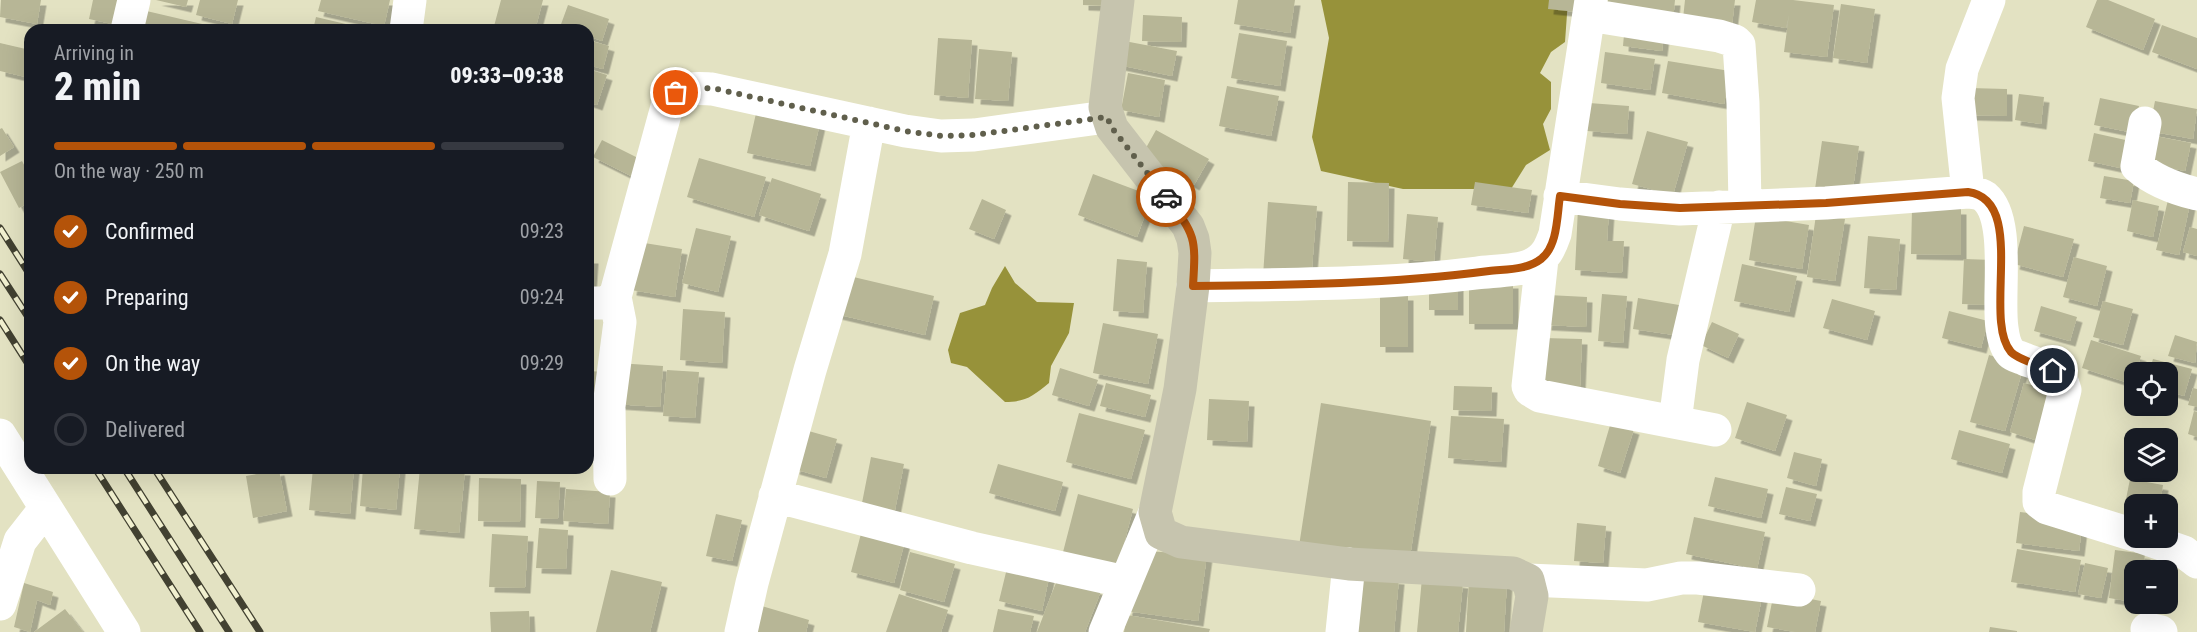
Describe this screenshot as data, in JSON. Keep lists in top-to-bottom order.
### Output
{
  "page": {
    "heading": ["2 min", "Arriving in", "09:33–09:38"],
    "bar": "On the way · 250 m",
    "list": [
      ["Confirmed", "09:23"],
      ["Preparing", "09:24"],
      ["On the way", "09:29"],
      "Delivered"
    ],
    "map_buttons": ["+", "−"]
  }
}
